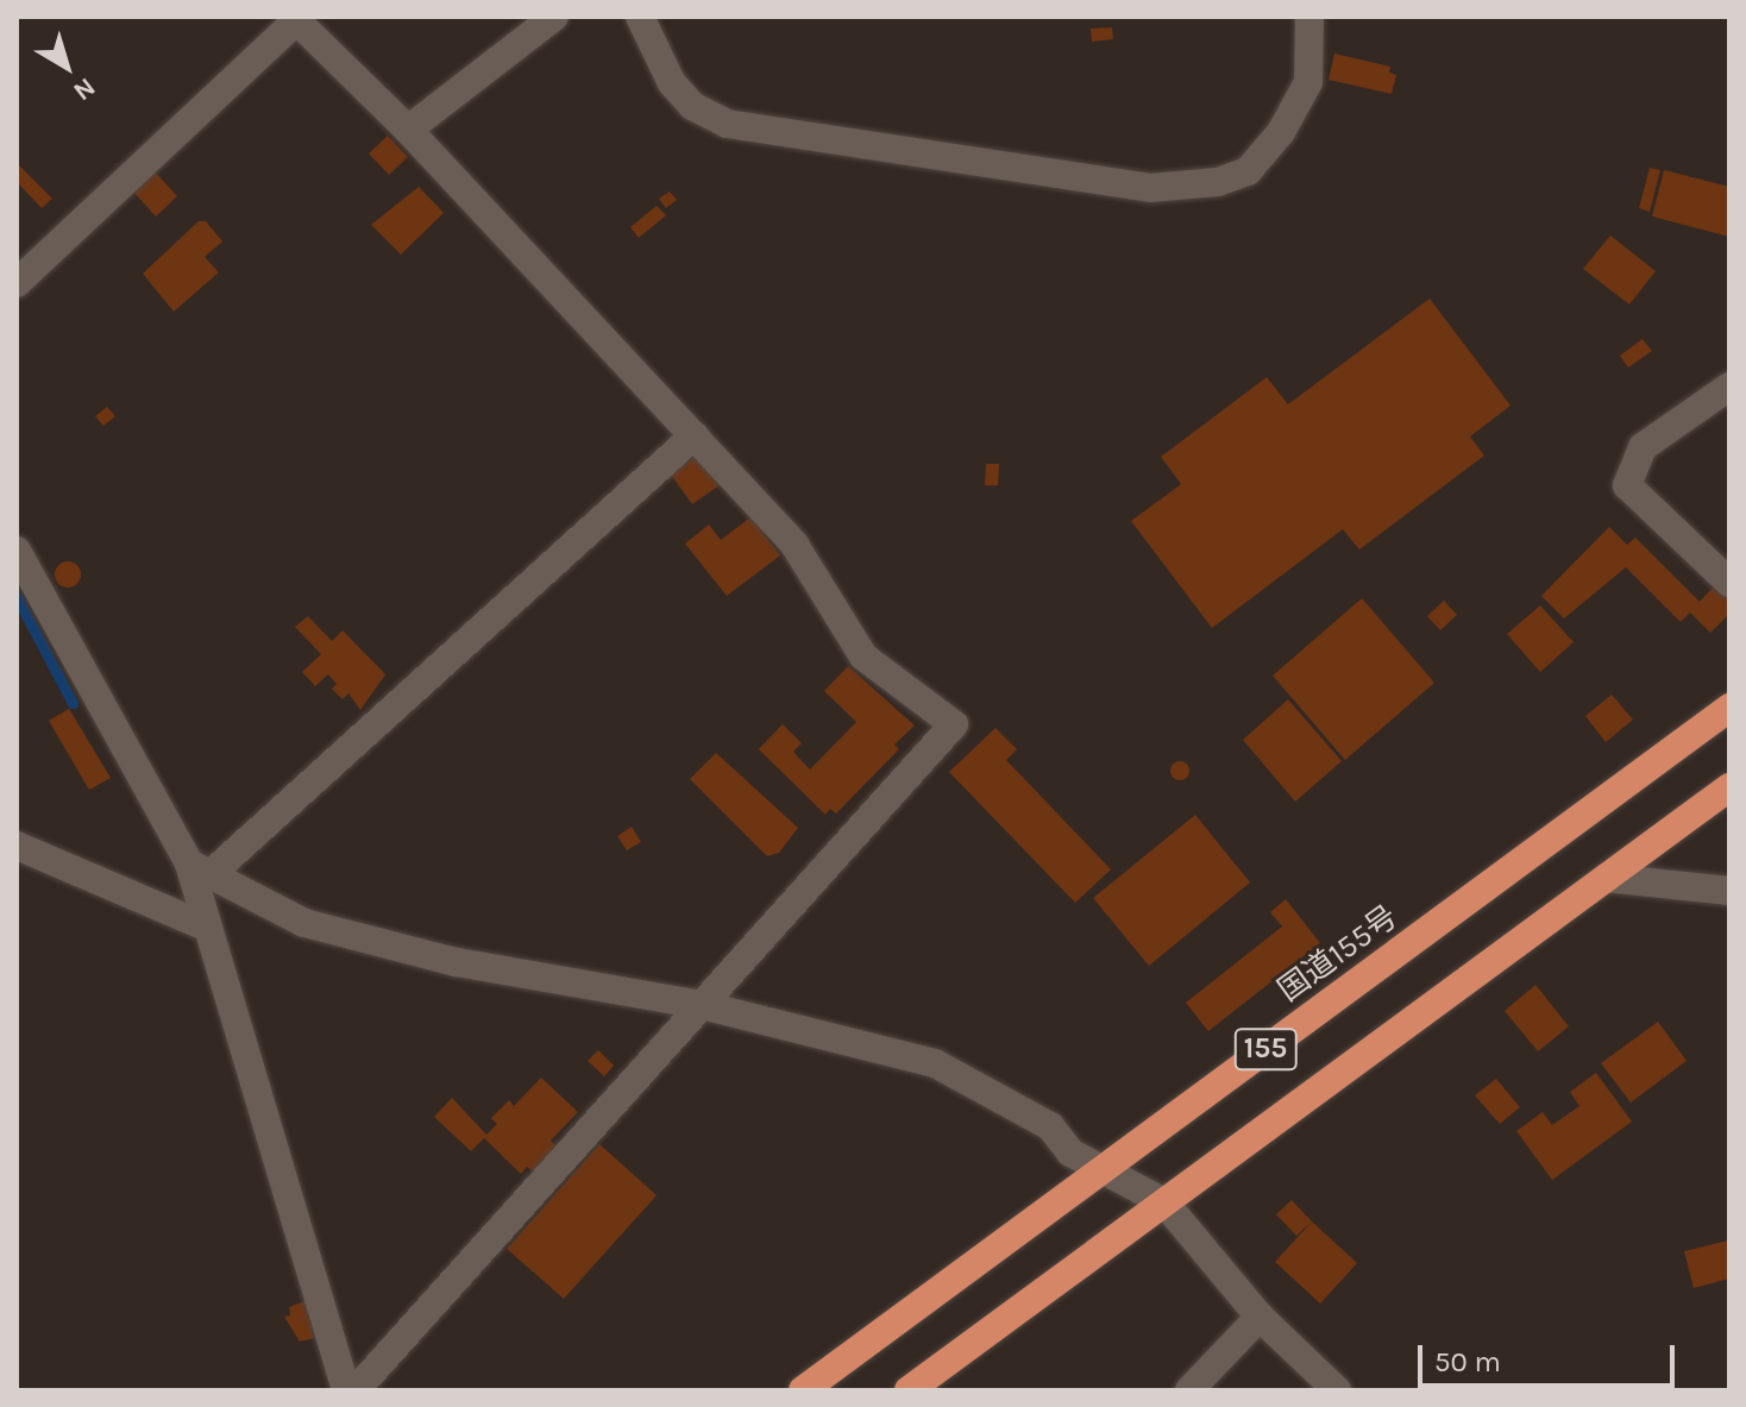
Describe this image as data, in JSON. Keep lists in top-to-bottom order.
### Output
{
  "streets": {
    "highway": ["国道155号", "155"]
  },
  "scale_bar": "50 m",
  "north": "bottom right"
}
